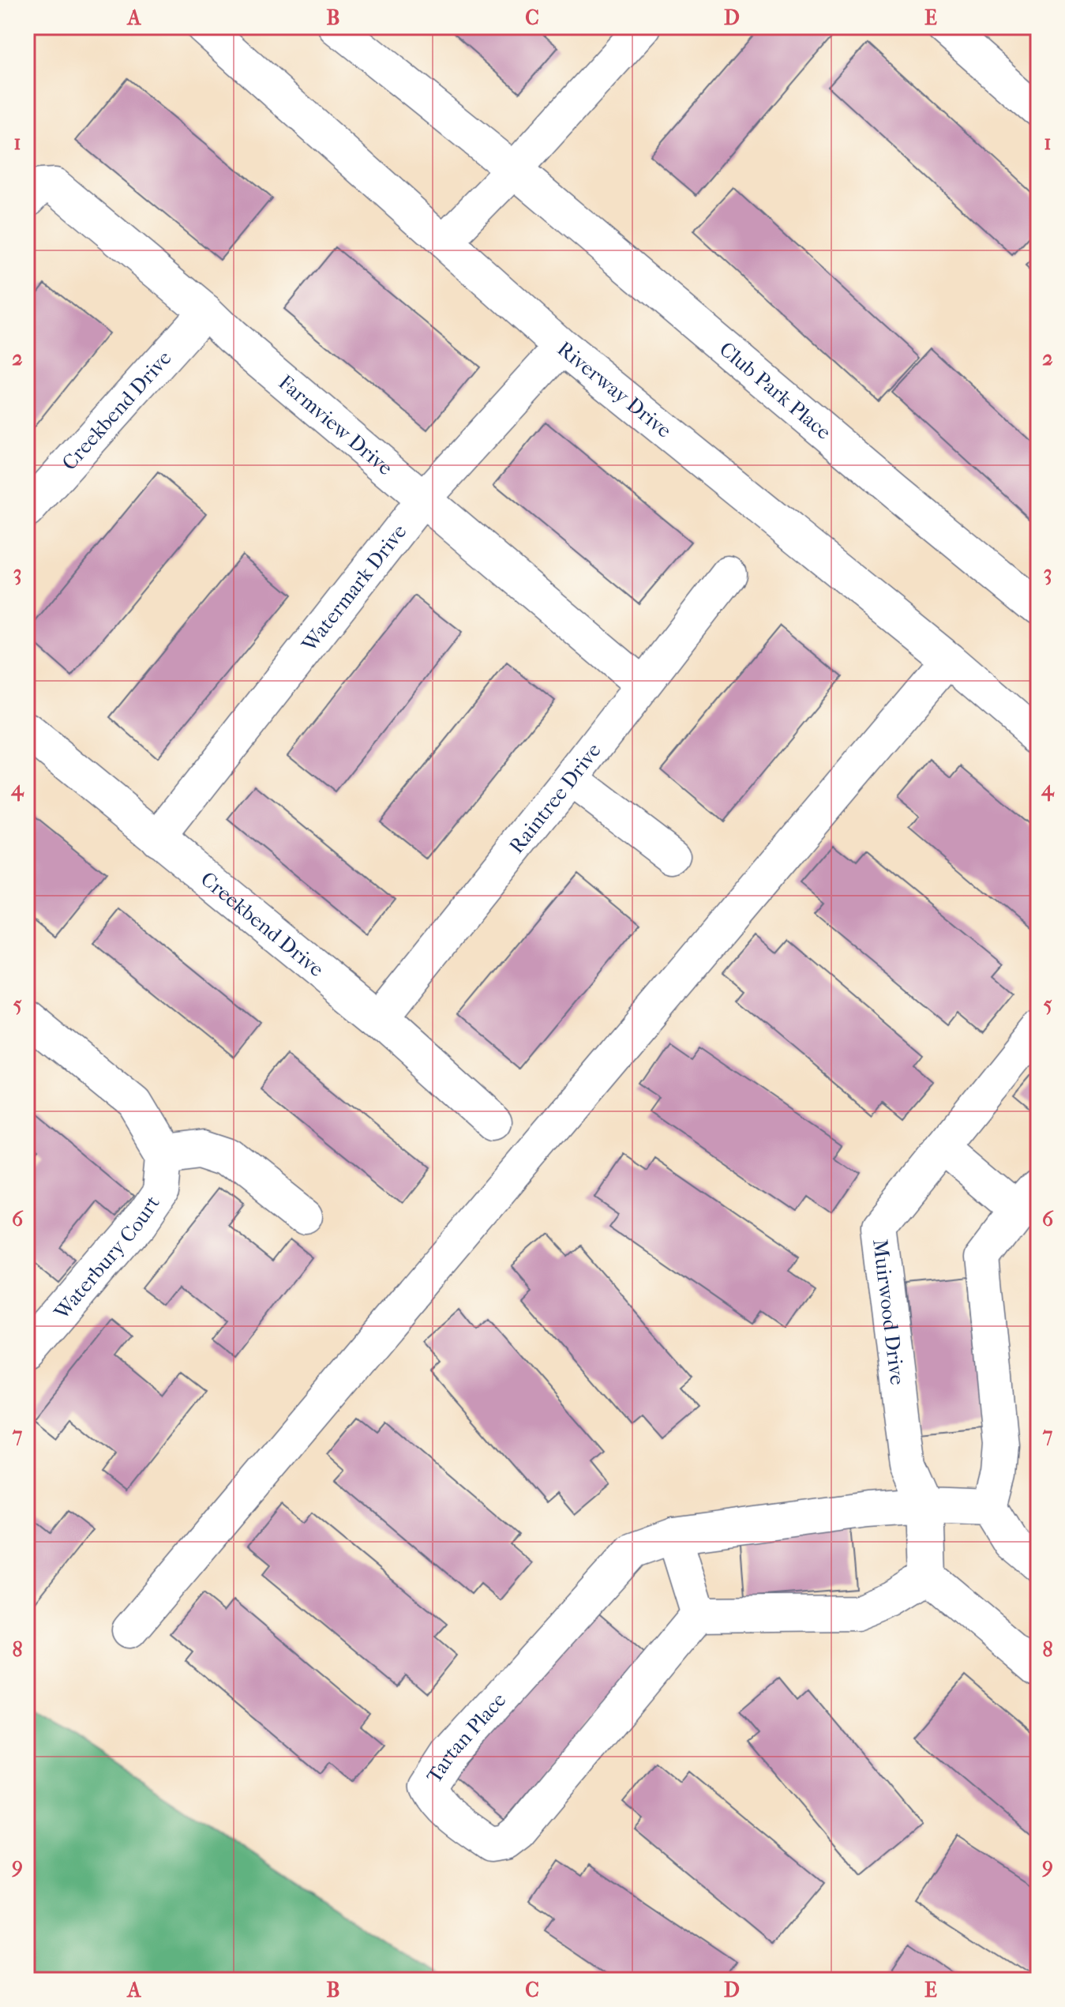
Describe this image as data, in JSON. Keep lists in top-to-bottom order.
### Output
{
  "streets": {
    "street": [
      "Riverway Drive",
      "Club Park Place",
      "Creekbend Drive",
      "Farmview Drive",
      "Watermark Drive",
      "Raintree Drive",
      "Waterbury Court",
      "Muirwood Drive",
      "Tartan Place"
    ]
  },
  "crossings": [
    ["Riverway Drive", "Watermark Drive"],
    ["Creekbend Drive", "Farmview Drive"],
    ["Creekbend Drive", "Watermark Drive"],
    ["Creekbend Drive", "Raintree Drive"],
    ["Farmview Drive", "Watermark Drive"],
    ["Farmview Drive", "Raintree Drive"],
    ["Muirwood Drive", "Tartan Place"]
  ],
  "grid": {
    "columns": [
      "A",
      "B",
      "C",
      "D",
      "E"
    ],
    "rows": [
      "1",
      "2",
      "3",
      "4",
      "5",
      "6",
      "7",
      "8",
      "9"
    ]
  }
}
